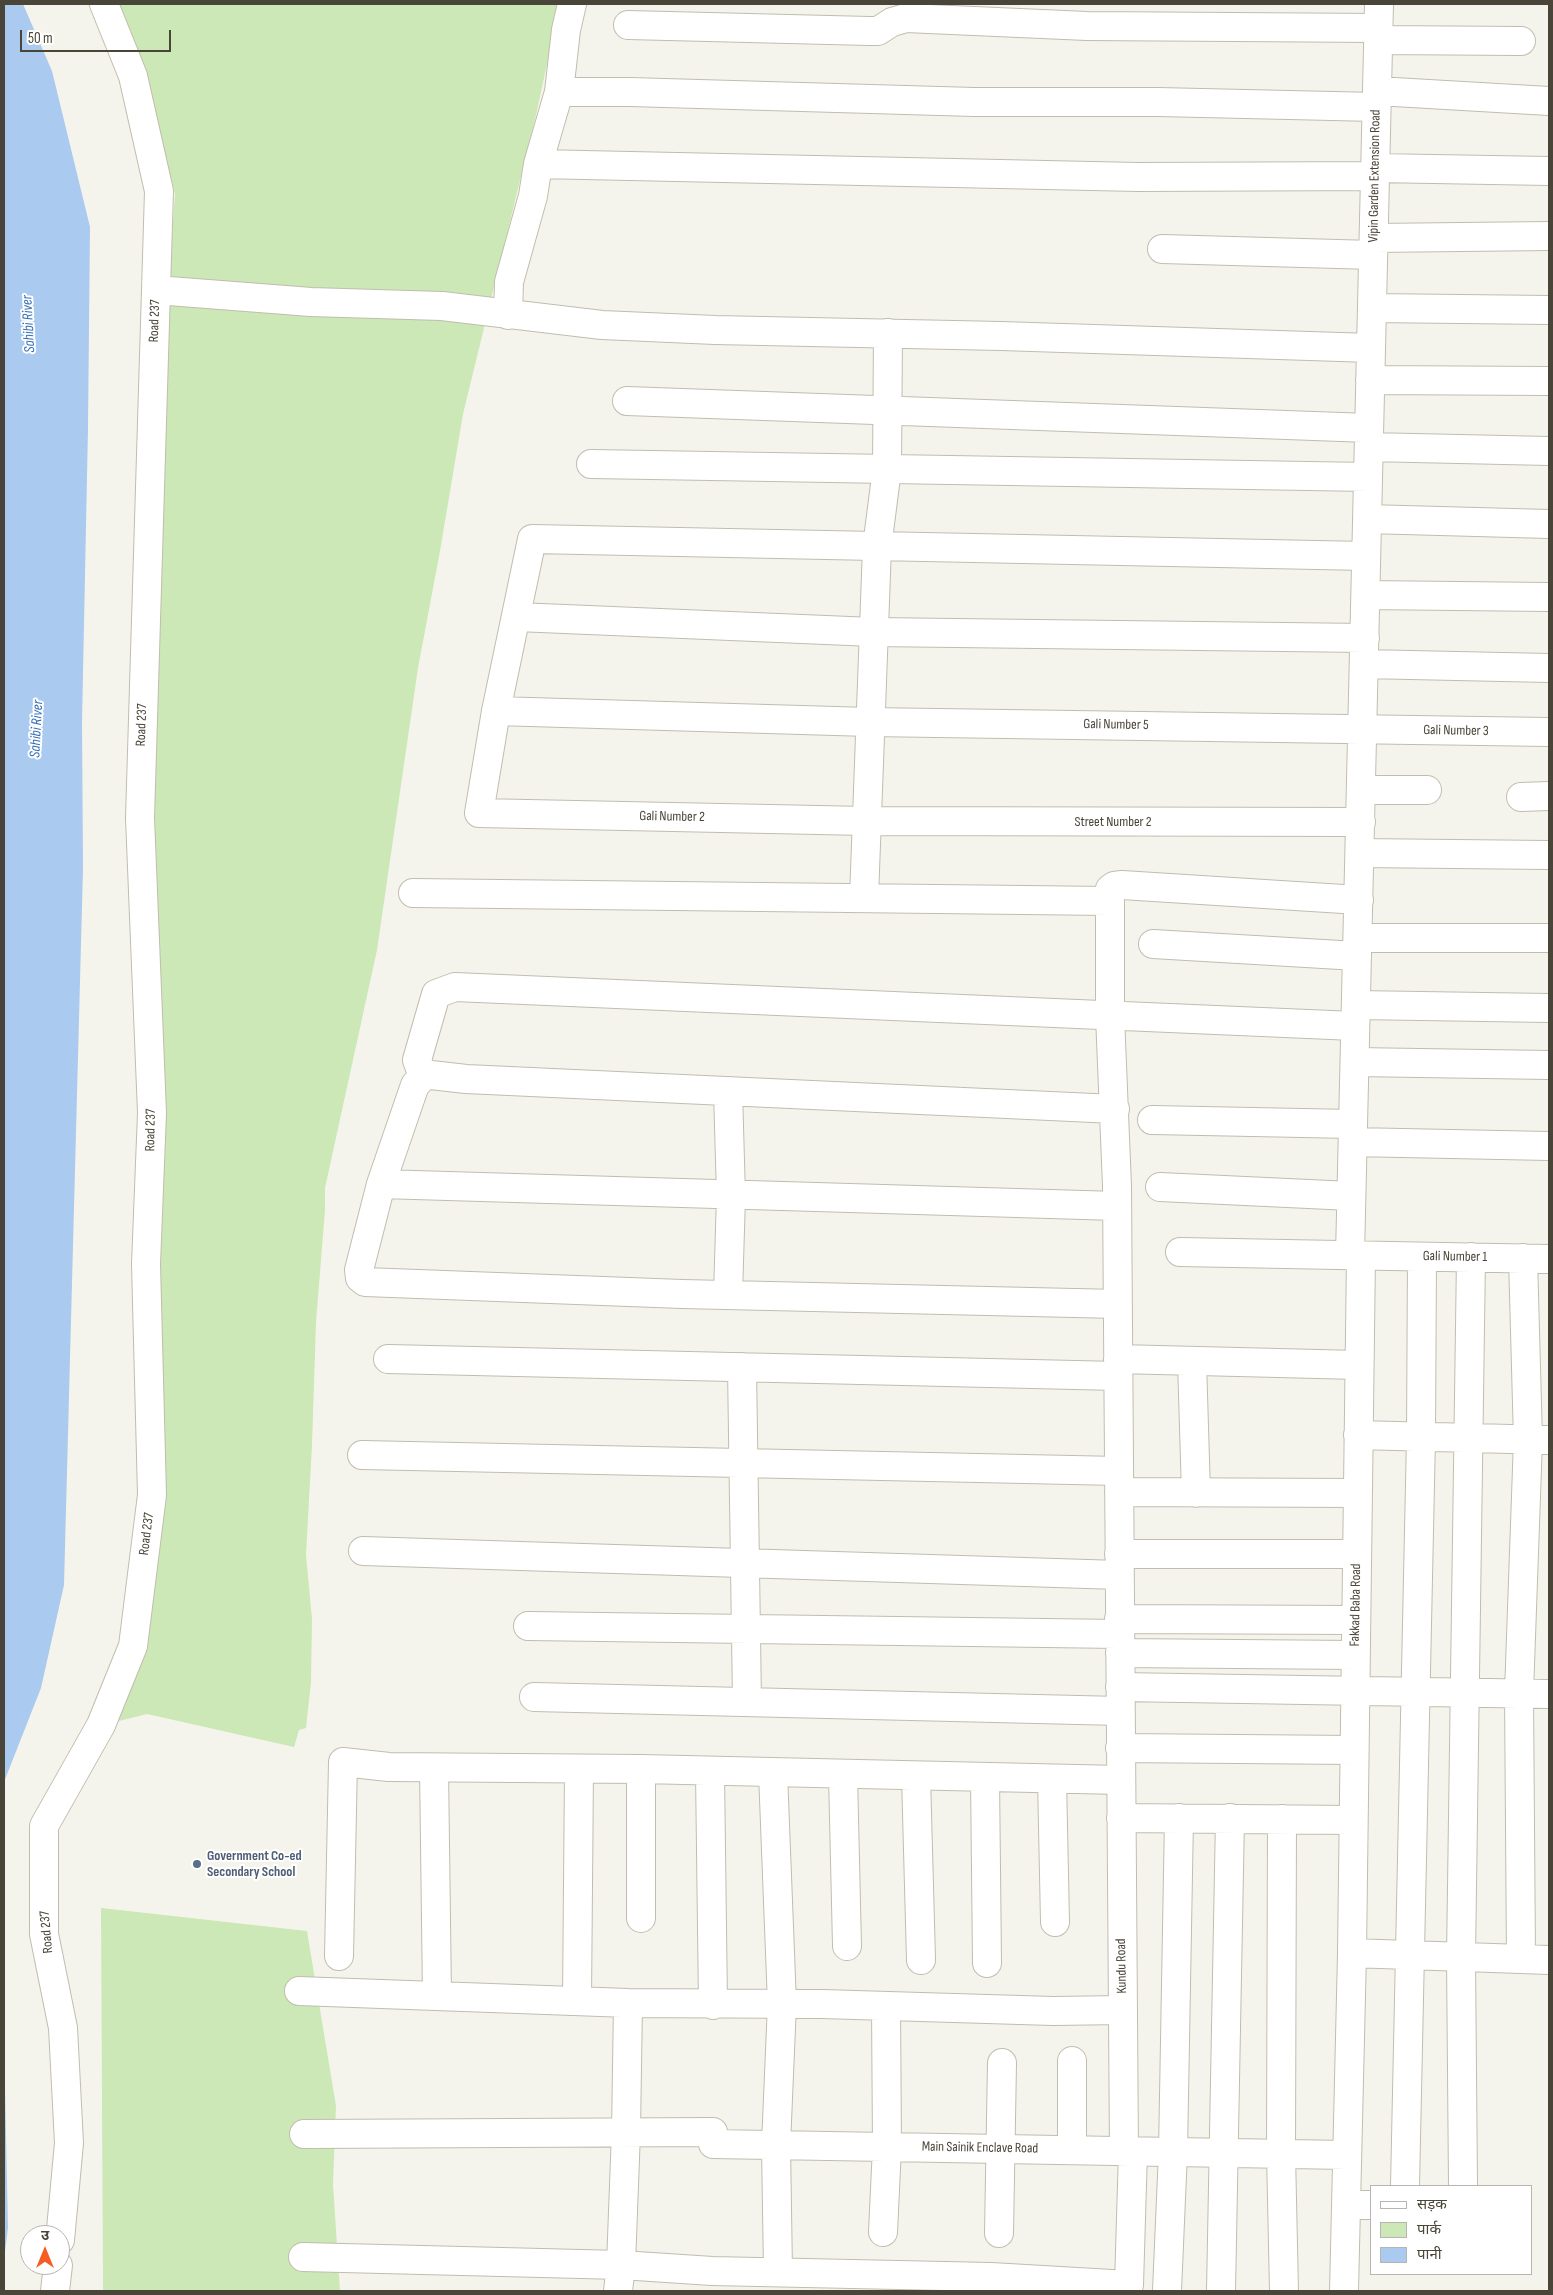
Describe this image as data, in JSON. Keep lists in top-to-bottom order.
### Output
{
  "streets": {
    "street": [
      "Vipin Garden Extension Road",
      "Road 237",
      "Gali Number 5",
      "Gali Number 3",
      "Gali Number 2",
      "Street Number 2",
      "Gali Number 1",
      "Fakkad Baba Road",
      "Kundu Road",
      "Main Sainik Enclave Road"
    ]
  },
  "crossings": [
    ["Vipin Garden Extension Road", "Gali Number 5"],
    ["Vipin Garden Extension Road", "Gali Number 3"],
    ["Vipin Garden Extension Road", "Fakkad Baba Road"],
    ["Gali Number 5", "Gali Number 3"],
    ["Gali Number 5", "Gali Number 2"],
    ["Gali Number 2", "Street Number 2"],
    ["Street Number 2", "Fakkad Baba Road"],
    ["Gali Number 1", "Fakkad Baba Road"],
    ["Fakkad Baba Road", "Main Sainik Enclave Road"],
    ["Kundu Road", "Main Sainik Enclave Road"]
  ],
  "water": ["Sahibi River"],
  "places": ["Government Co-ed Secondary School"],
  "legend": ["सड़क", "पार्क", "पानी"],
  "scale_bar": "50 m",
  "north": "top"
}
